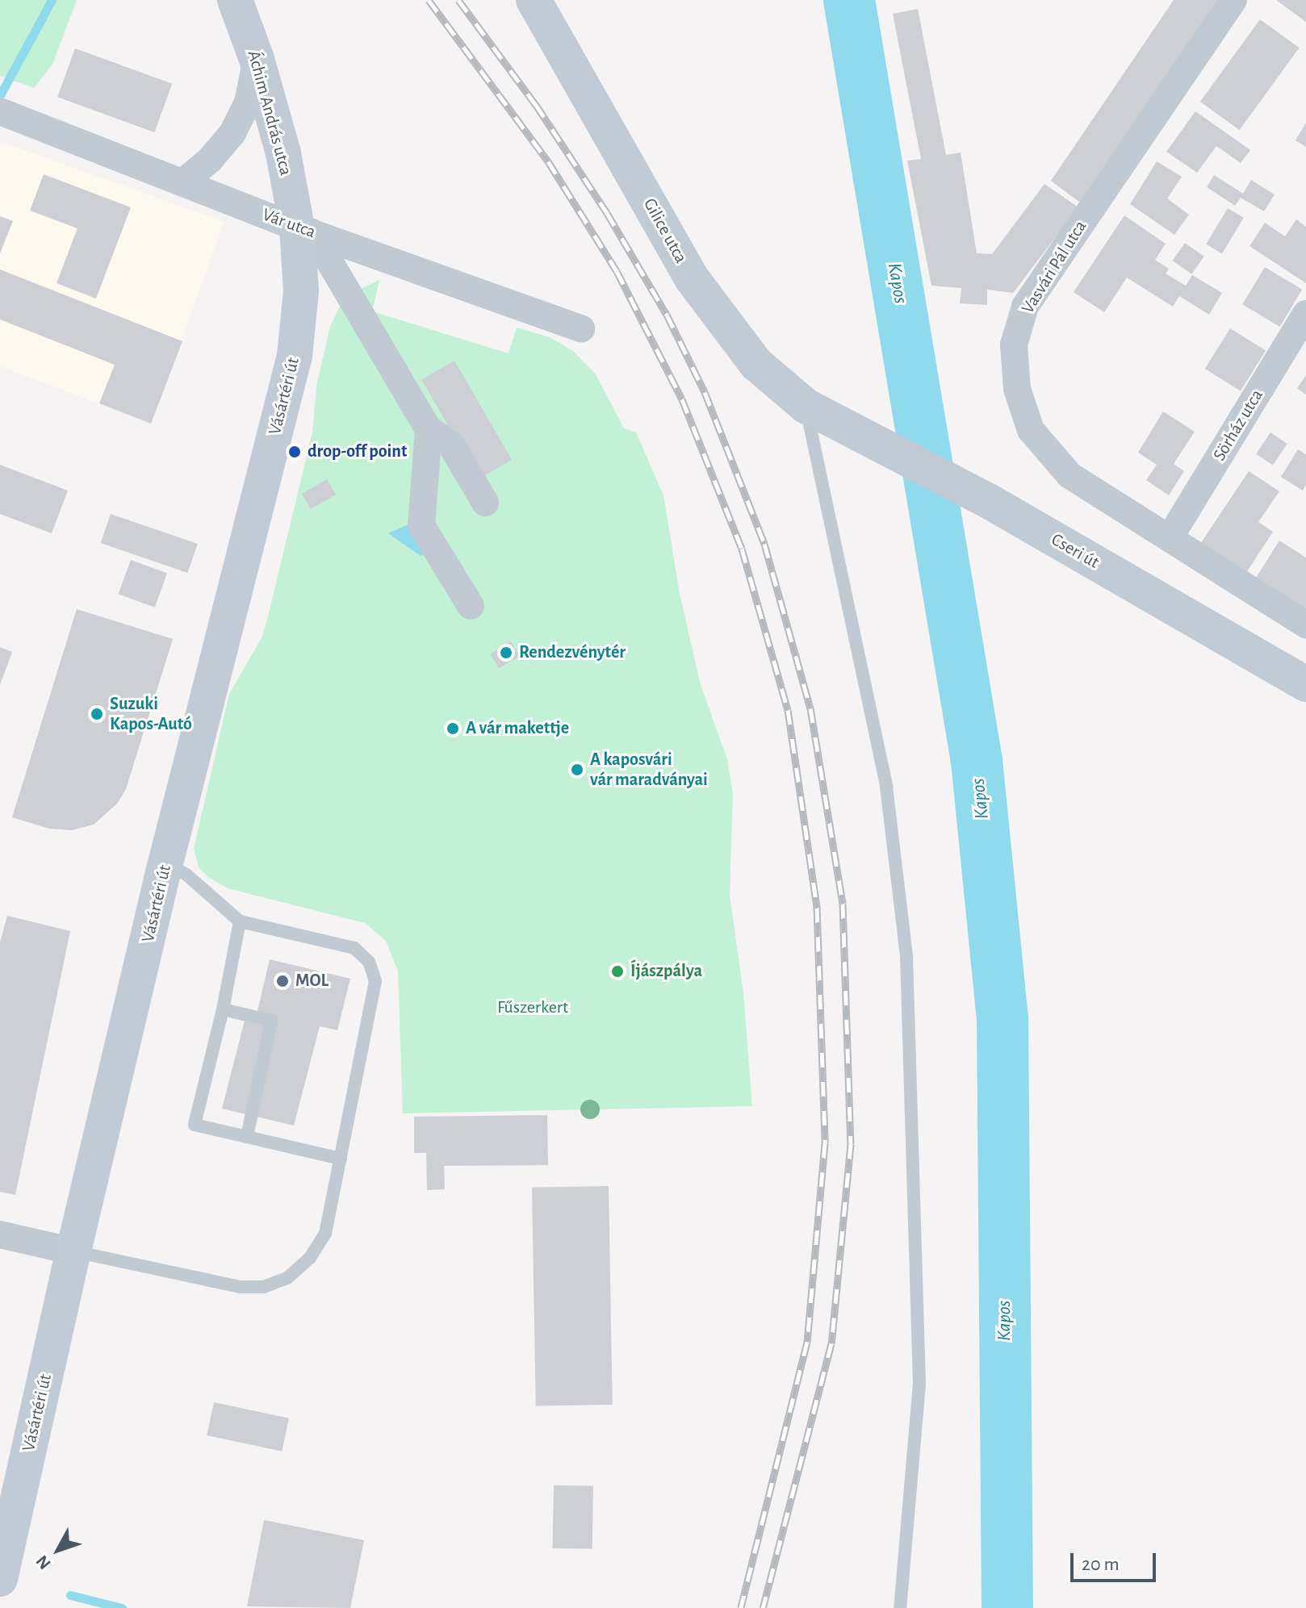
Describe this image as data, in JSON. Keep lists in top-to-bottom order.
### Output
{
  "streets": {
    "street": [
      "Áchim András utca",
      "Vár utca",
      "Gilice utca",
      "Vasvári Pál utca",
      "Vásártéri út",
      "Sörház utca",
      "Cseri út"
    ]
  },
  "crossings": [
    ["Áchim András utca", "Vár utca"],
    ["Áchim András utca", "Vásártéri út"],
    ["Vár utca", "Vásártéri út"],
    ["Gilice utca", "Cseri út"],
    ["Vasvári Pál utca", "Sörház utca"]
  ],
  "water": ["Kapos"],
  "parks": ["Fűszerkert"],
  "places": [
    "drop-off point",
    "Rendezvénytér",
    "Suzuki Kapos-Autó",
    "A vár makettje",
    "A kaposvári vár maradványai",
    "Íjászpálya",
    "MOL"
  ],
  "scale_bar": "20 m",
  "north": "bottom left"
}
